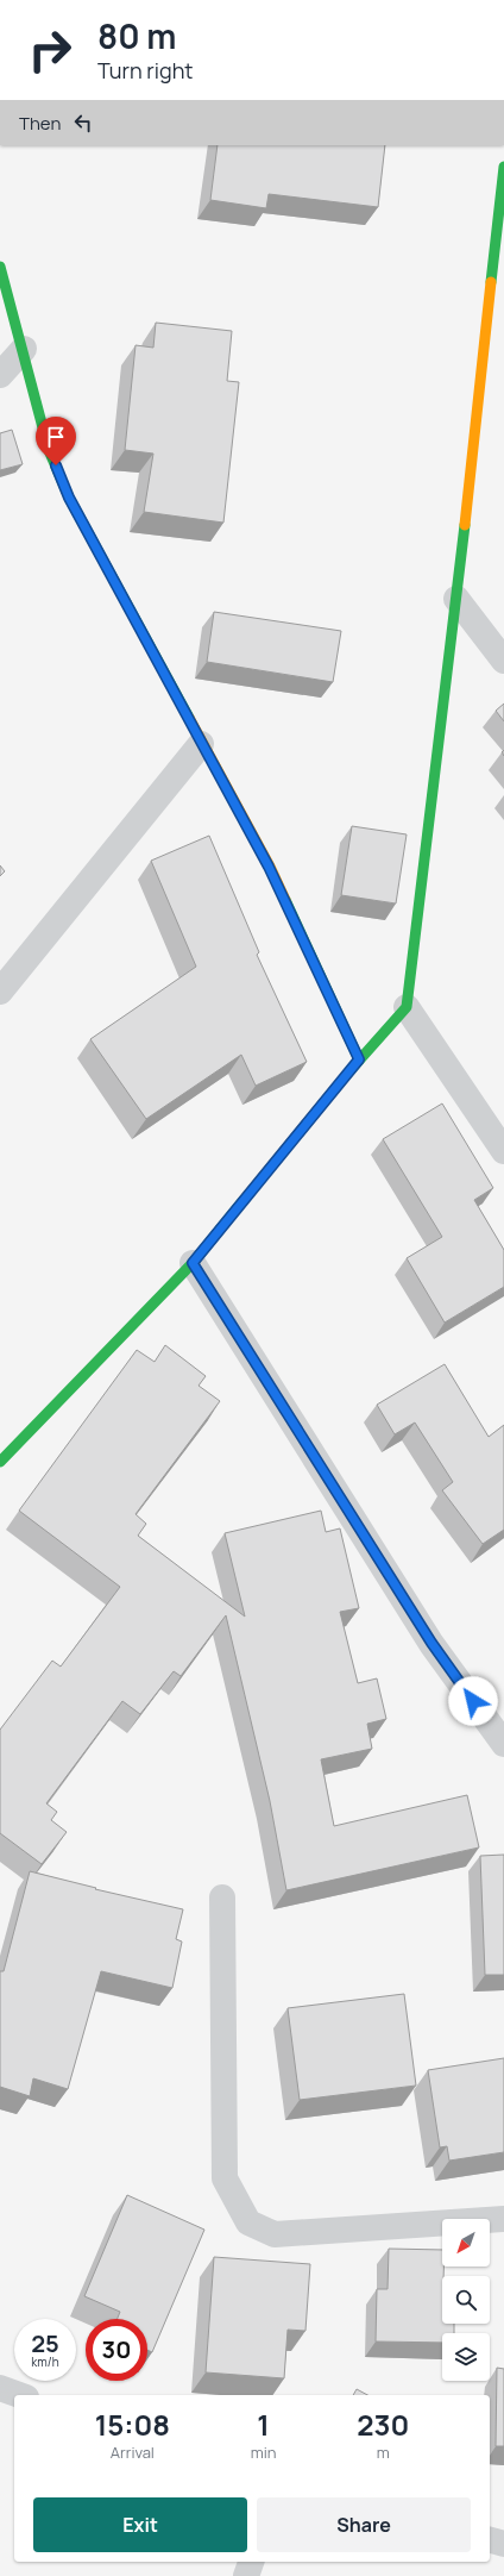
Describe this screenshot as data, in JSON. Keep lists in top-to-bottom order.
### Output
{
  "north": "bottom left",
  "page": {
    "turn": ["80 m", "Turn right"],
    "then": "Then",
    "speed": "25 km/h",
    "limit": "30",
    "eta": [
      "15:08",
      "Arrival",
      "1",
      "min",
      "230",
      "m"
    ],
    "buttons": ["Exit", "Share"]
  }
}
